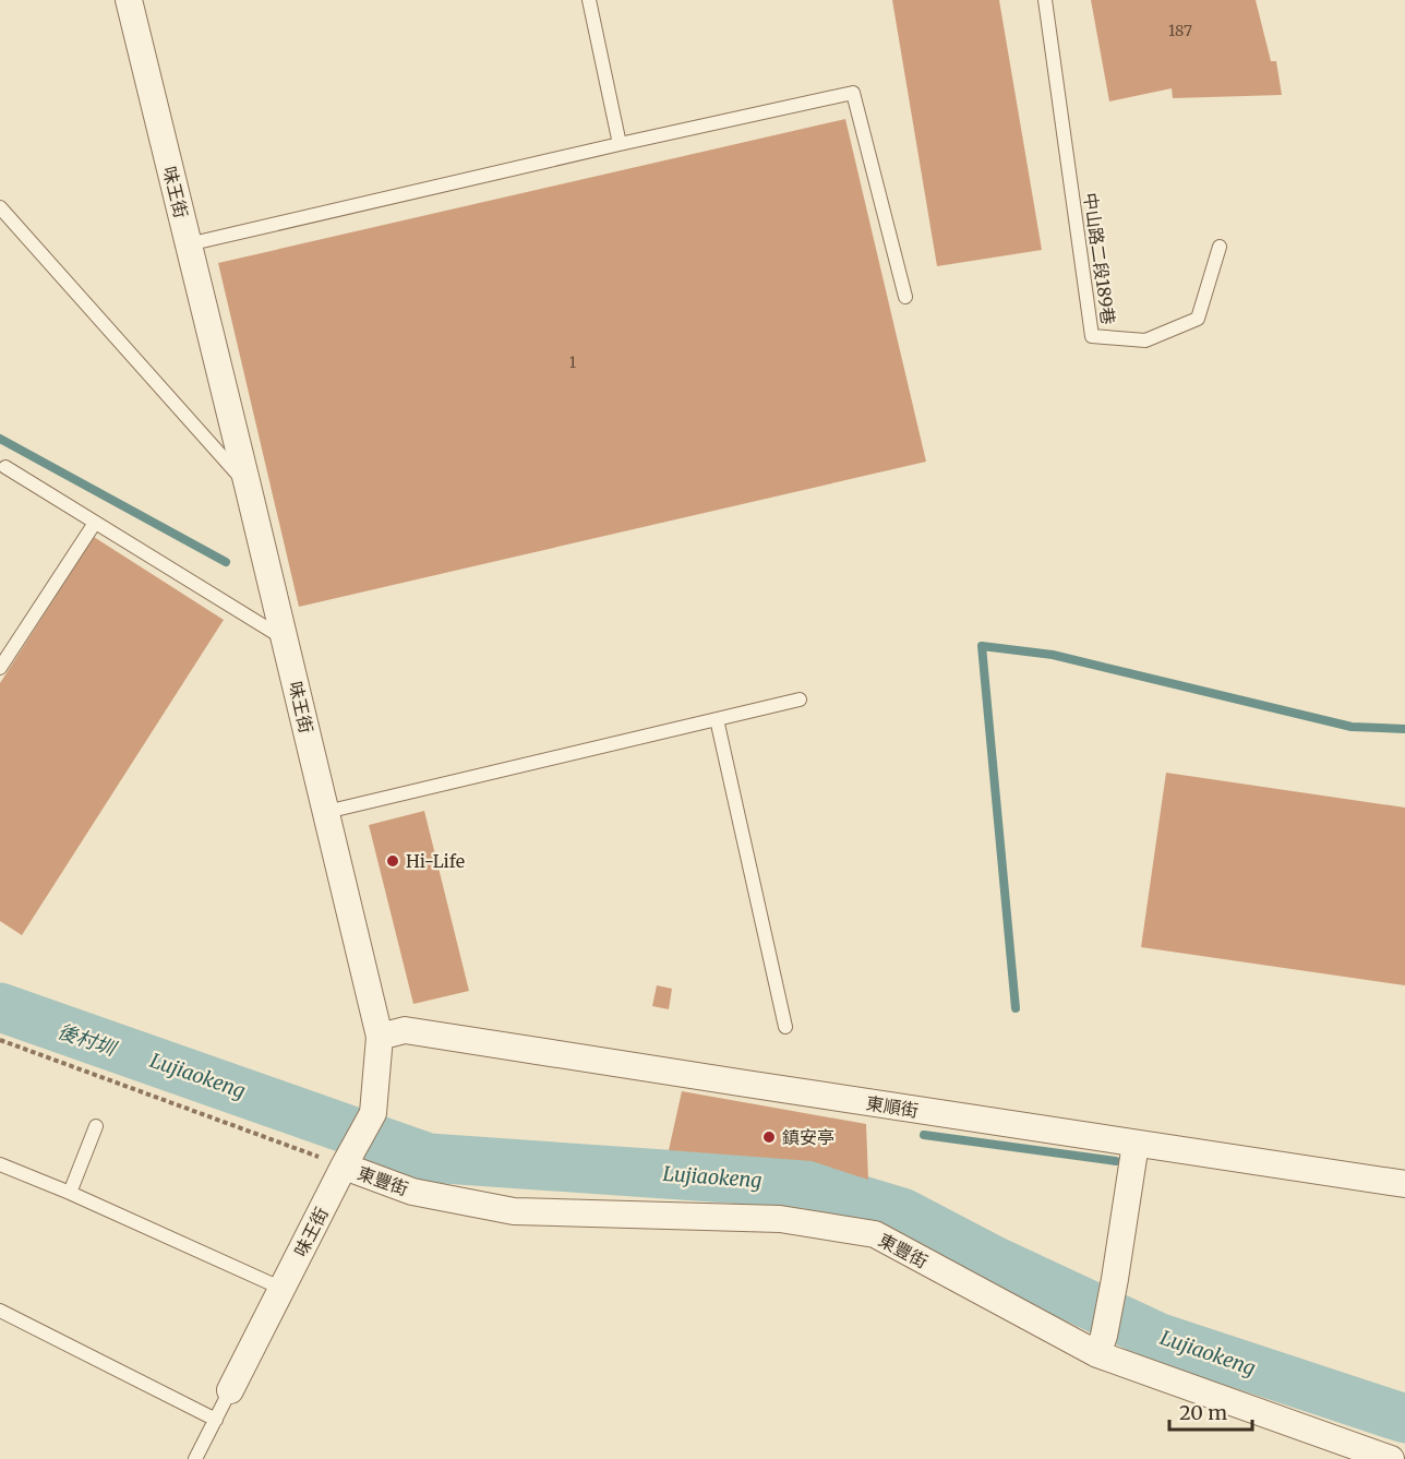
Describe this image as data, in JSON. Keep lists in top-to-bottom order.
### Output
{
  "streets": {
    "street": ["味王街", "東順街", "東豐街"],
    "lane": ["中山路二段189巷"]
  },
  "crossings": [
    ["味王街", "東順街"],
    ["味王街", "東豐街"]
  ],
  "water": ["後村圳", "Lujiaokeng"],
  "places": ["Hi-Life", "鎮安亭"],
  "house_numbers": ["187", "1"],
  "scale_bar": "20 m"
}
